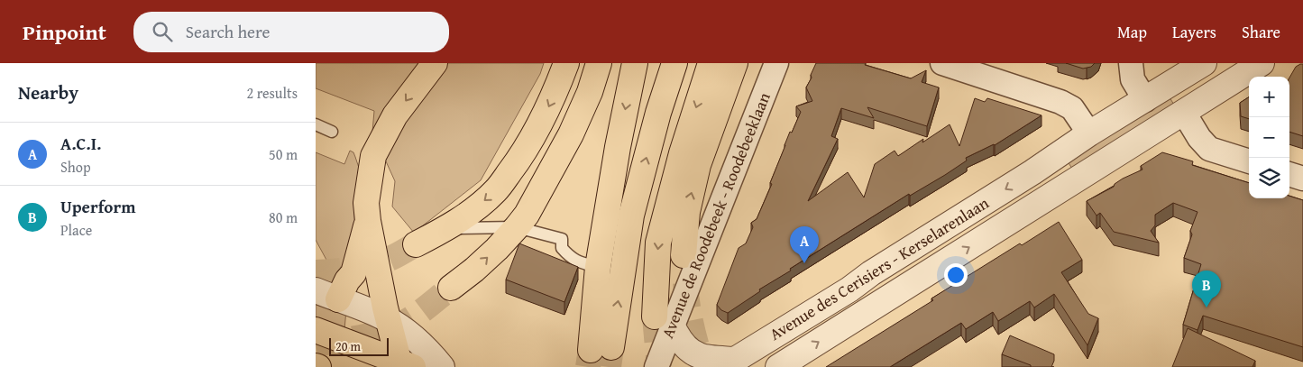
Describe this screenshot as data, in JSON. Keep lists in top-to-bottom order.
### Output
{
  "streets": {
    "street": ["Avenue de Roodebeek - Roodebeeklaan", "Avenue des Cerisiers - Kerselarenlaan"]
  },
  "scale_bar": "20 m",
  "page": {
    "header": "Pinpoint",
    "search": "Search here",
    "nav": ["Map", "Layers", "Share"],
    "heading": ["Nearby", "2 results"],
    "map_buttons": ["+", "−"],
    "list": [
      {
        "mark": "A",
        "name": "A.C.I.",
        "note": "Shop",
        "value": "50 m"
      },
      {
        "mark": "B",
        "name": "Uperform",
        "note": "Place",
        "value": "80 m"
      }
    ],
    "pins": ["A", "B"],
    "scale": "20 m"
  }
}
